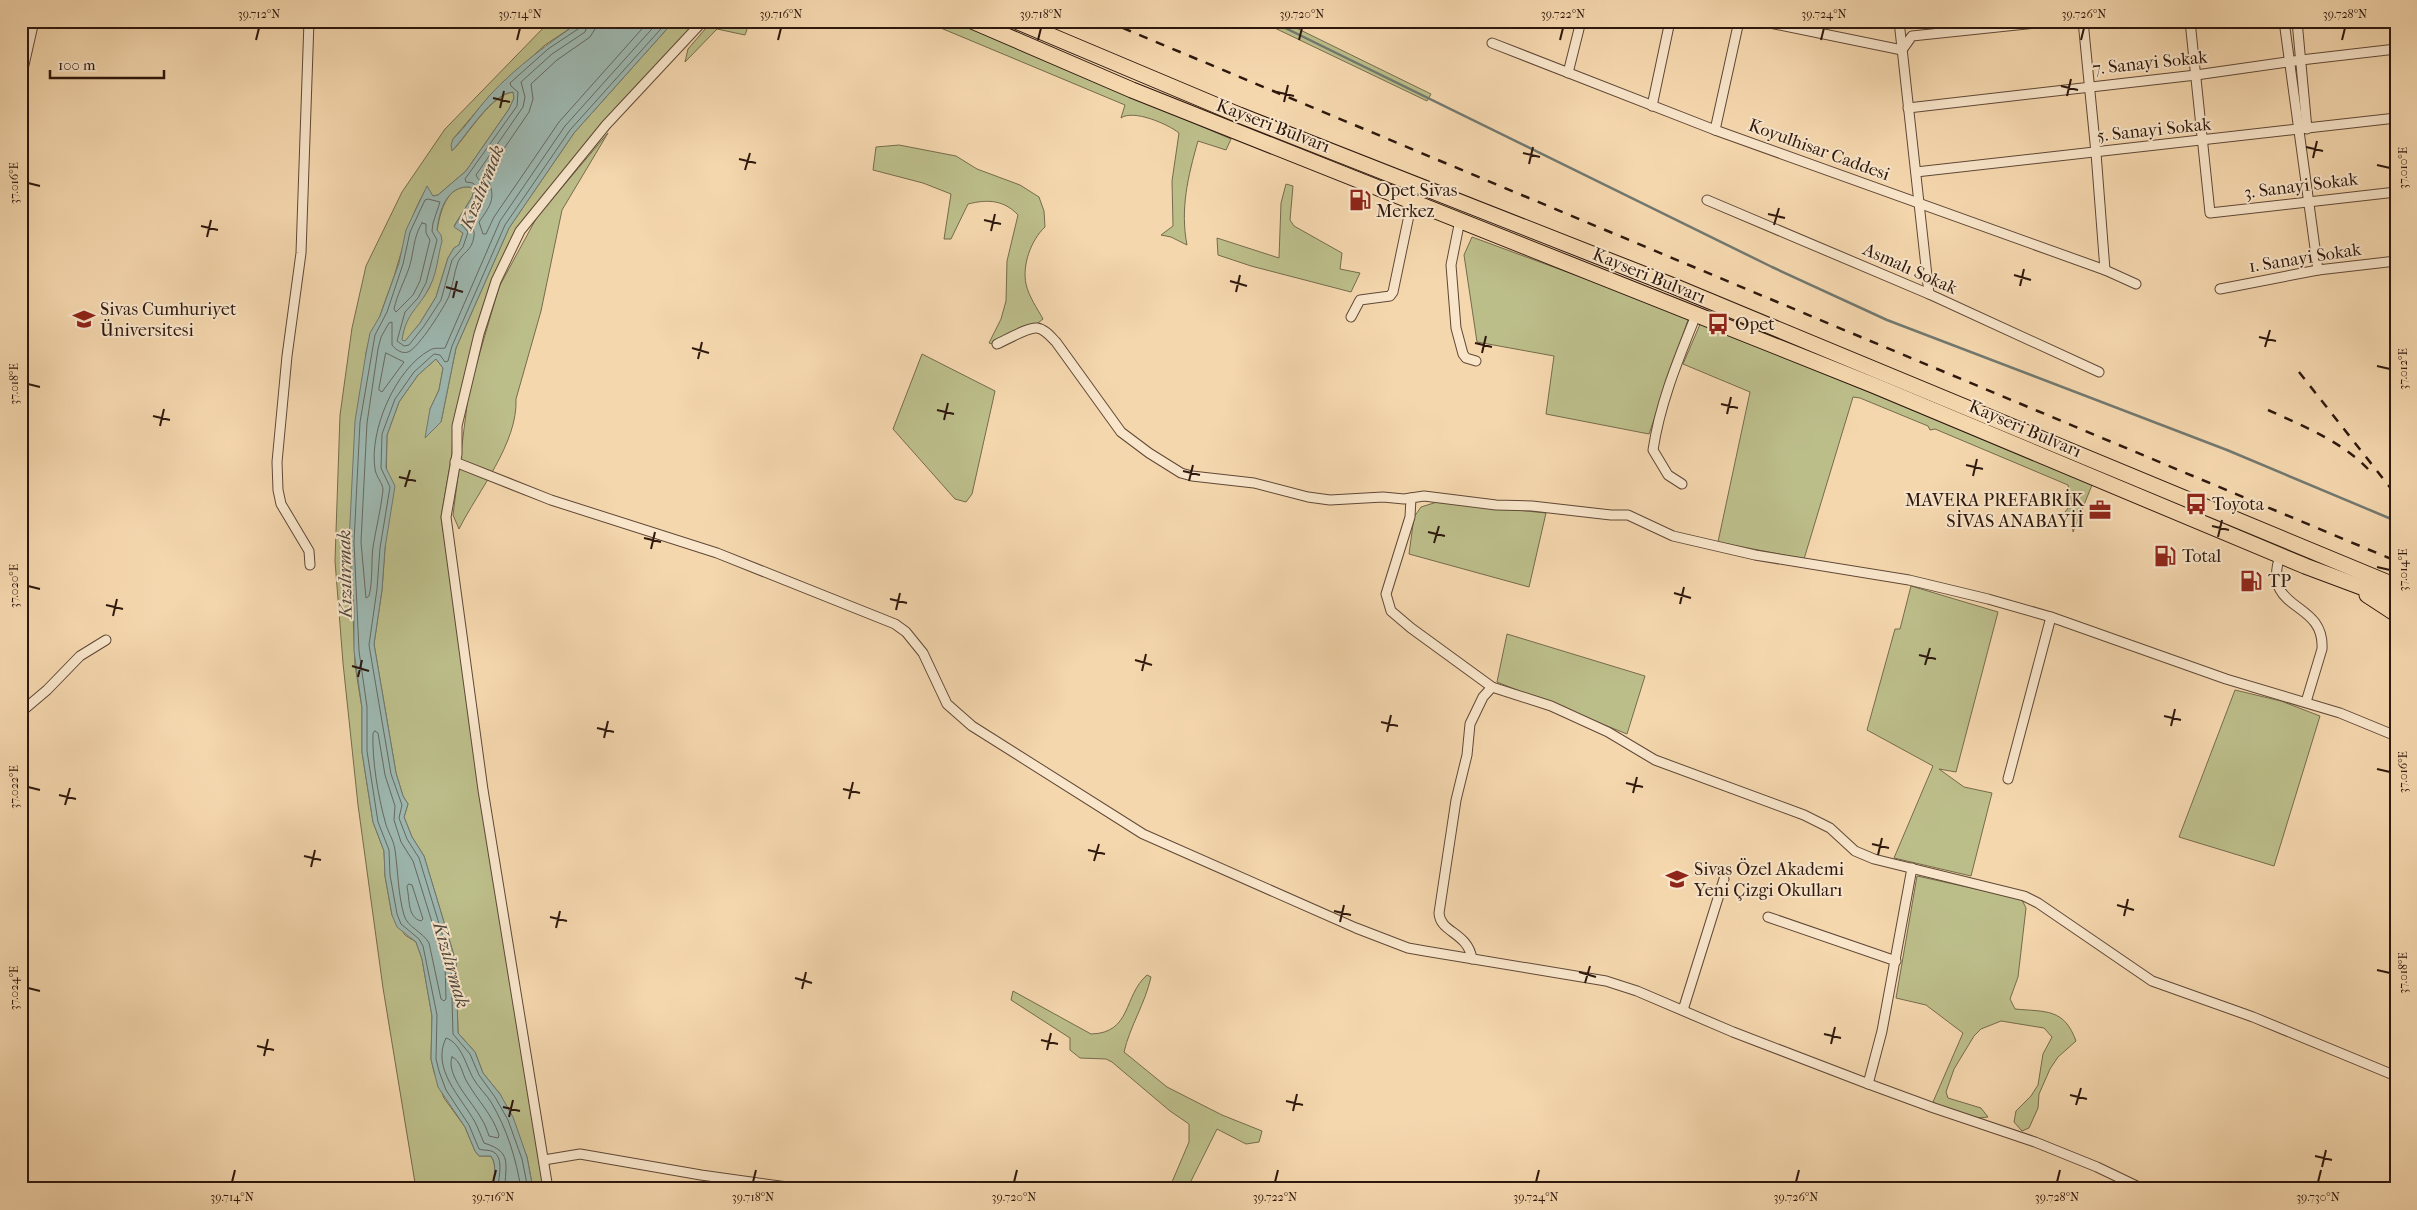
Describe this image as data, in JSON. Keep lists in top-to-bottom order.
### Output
{
  "streets": {
    "highway": ["Kayseri Bulvarı"],
    "street": [
      "7. Sanayi Sokak",
      "5. Sanayi Sokak",
      "Koyulhisar Caddesi",
      "3. Sanayi Sokak",
      "1. Sanayi Sokak",
      "Asmalı Sokak"
    ]
  },
  "crossings": [
    ["5. Sanayi Sokak", "3. Sanayi Sokak"]
  ],
  "water": ["Kızılırmak"],
  "places": {
    "fuel station": ["Opet Sivas Merkez", "Total", "TP"],
    "school or university": ["Sivas Cumhuriyet Üniversitesi", "Sivas Özel Akademi Yeni Çizgi Okulları"],
    "bus stop": ["Opet", "Toyota"],
    "office": ["MAVERA PREFABRİK SİVAS ANABAYİİ"]
  },
  "scale_bar": "100 m",
  "coordinates": [
    "39.712°N",
    "39.714°N",
    "39.716°N",
    "39.718°N",
    "39.720°N",
    "39.722°N",
    "39.724°N",
    "39.726°N",
    "39.728°N",
    "37.010°E",
    "37.016°E",
    "37.012°E",
    "37.018°E",
    "37.014°E",
    "37.020°E",
    "37.022°E",
    "37.024°E",
    "39.730°N"
  ]
}
